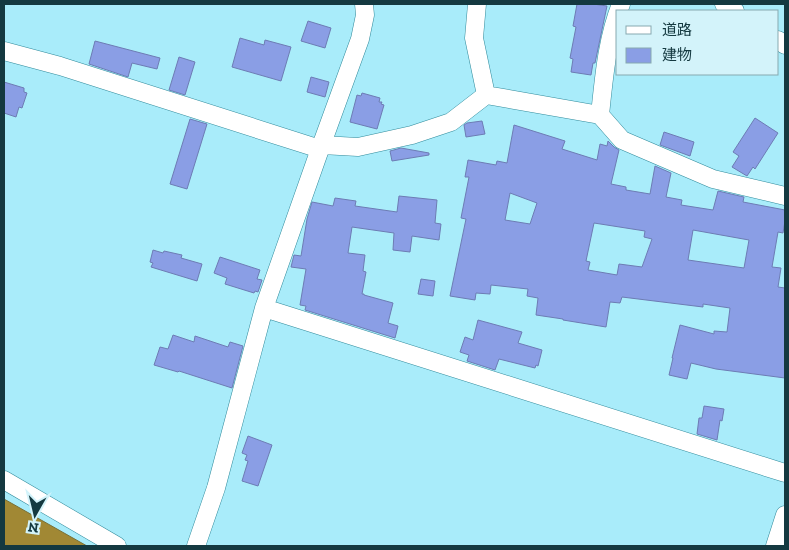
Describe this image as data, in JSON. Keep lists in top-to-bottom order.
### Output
{
  "legend": ["道路", "建物"],
  "north": "bottom"
}
